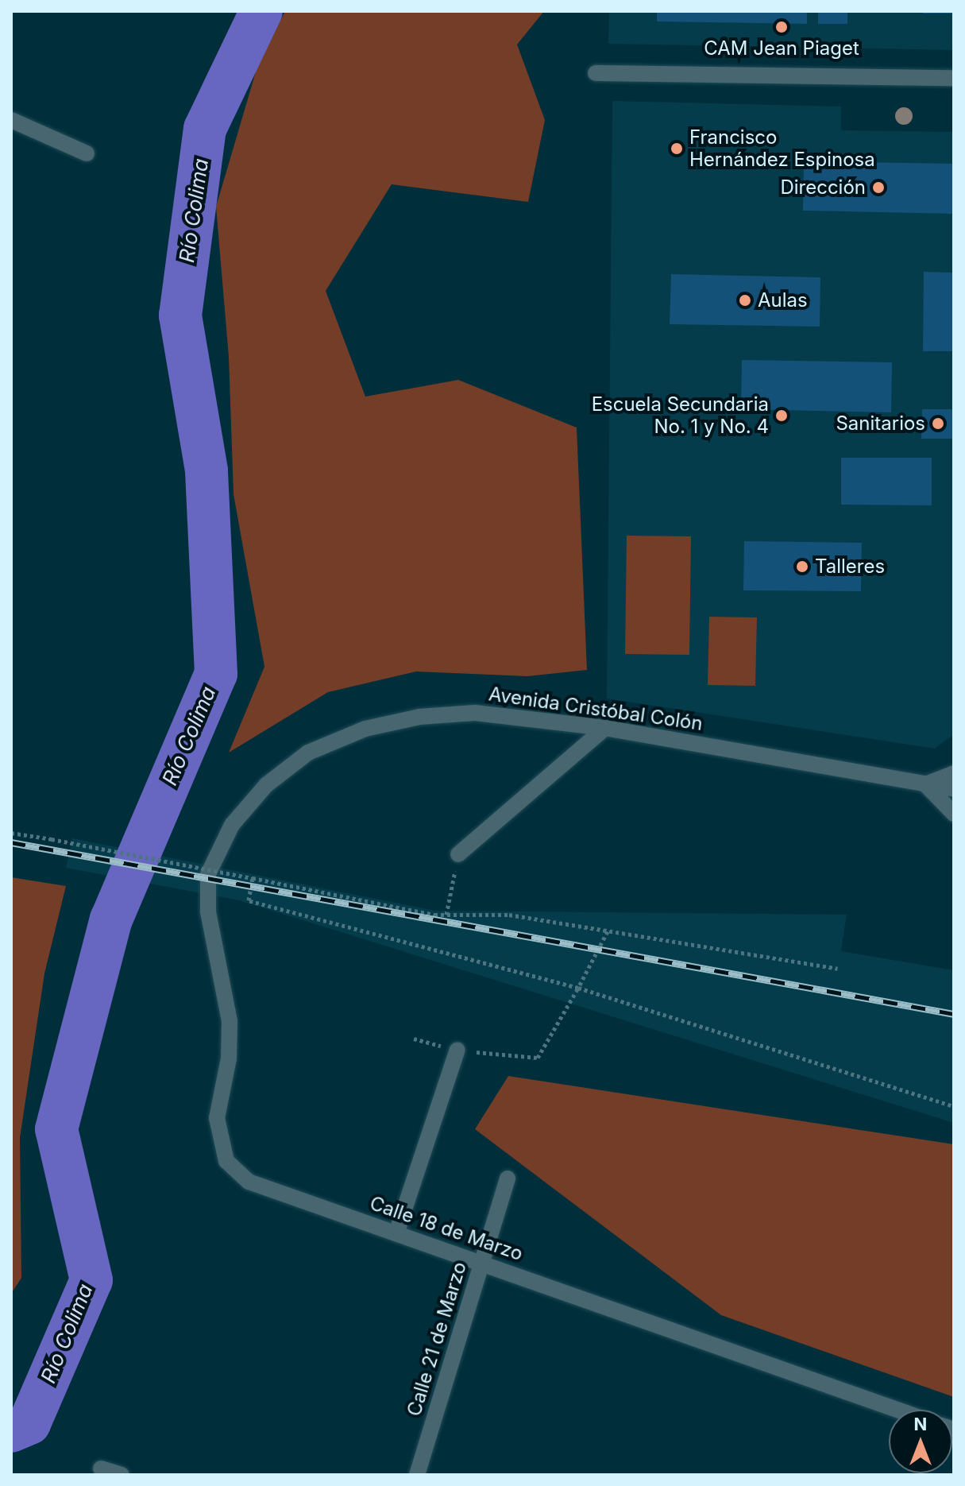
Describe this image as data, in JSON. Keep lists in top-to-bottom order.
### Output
{
  "streets": {
    "street": ["Avenida Cristóbal Colón", "Calle 18 de Marzo", "Calle 21 de Marzo"]
  },
  "crossings": [
    ["Avenida Cristóbal Colón", "Calle 18 de Marzo"],
    ["Calle 18 de Marzo", "Calle 21 de Marzo"]
  ],
  "water": ["Río Colima"],
  "places": [
    "CAM Jean Piaget",
    "Francisco Hernández Espinosa",
    "Dirección",
    "Aulas",
    "Escuela Secundaria No. 1 y No. 4",
    "Sanitarios",
    "Talleres"
  ],
  "north": "top"
}
